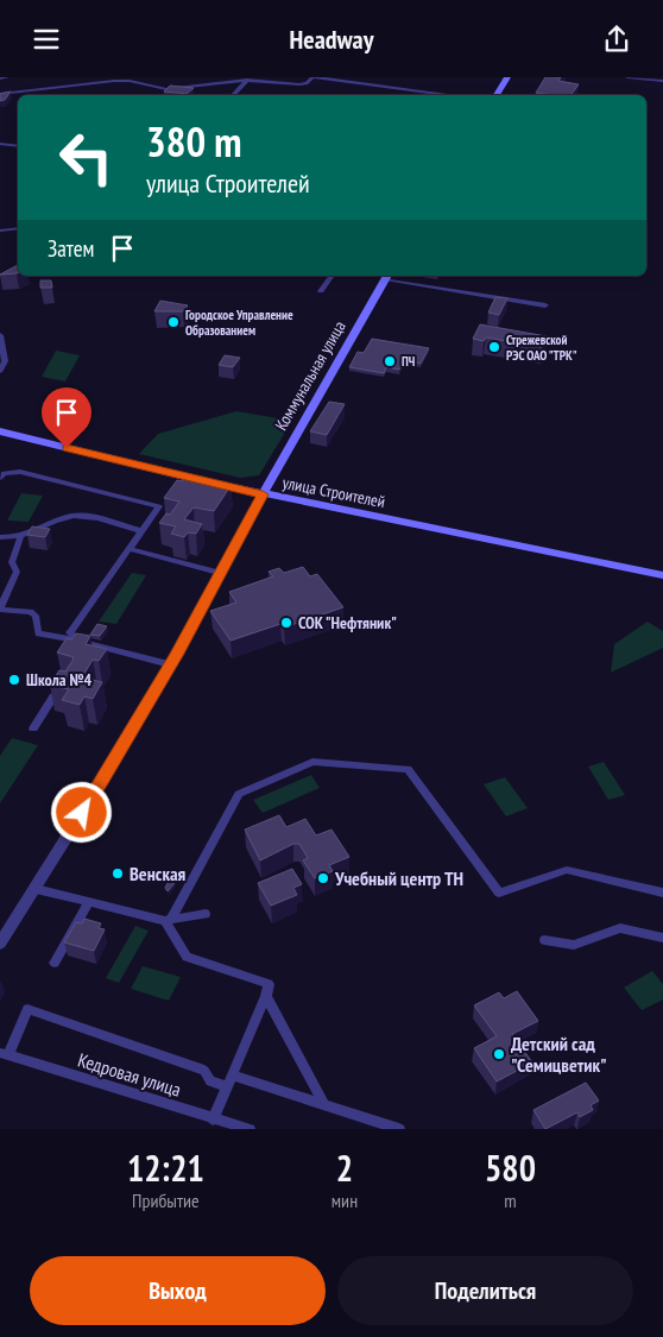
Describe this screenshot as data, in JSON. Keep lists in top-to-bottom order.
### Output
{
  "streets": {
    "main road": ["Коммунальная улица", "улица Строителей"],
    "street": ["Кедровая улица"]
  },
  "crossings": [
    ["Коммунальная улица", "улица Строителей"]
  ],
  "places": [
    "Городское Управление Образованием",
    "Стрежевской РЭС ОАО \"ТРК\"",
    "ПЧ",
    "СОК \"Нефтяник\"",
    "Школа №4",
    "Венская",
    "Учебный центр ТН",
    "Детский сад \"Семицветик\""
  ],
  "page": {
    "header": "Headway",
    "turn": ["380 m", "улица Строителей"],
    "then": "Затем",
    "eta": [
      "12:21",
      "Прибытие",
      "2",
      "мин",
      "580",
      "m"
    ],
    "buttons": ["Выход", "Поделиться"]
  }
}
